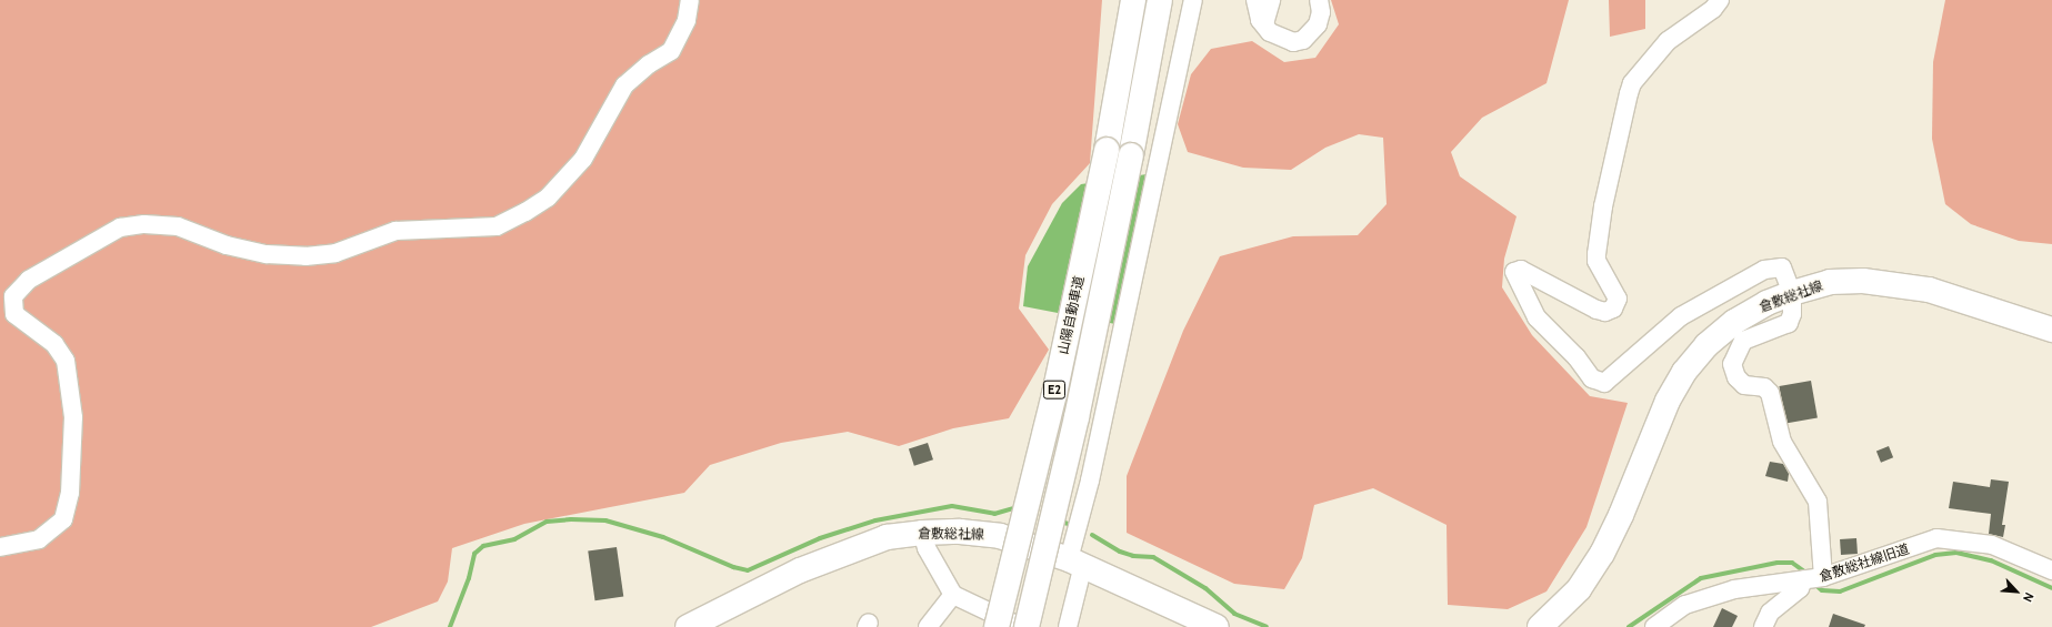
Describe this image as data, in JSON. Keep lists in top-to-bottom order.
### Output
{
  "streets": {
    "main road": ["倉敷総社線", "山陽自動車道", "E2"],
    "street": ["倉敷総社線旧道"]
  },
  "north": "bottom right"
}
